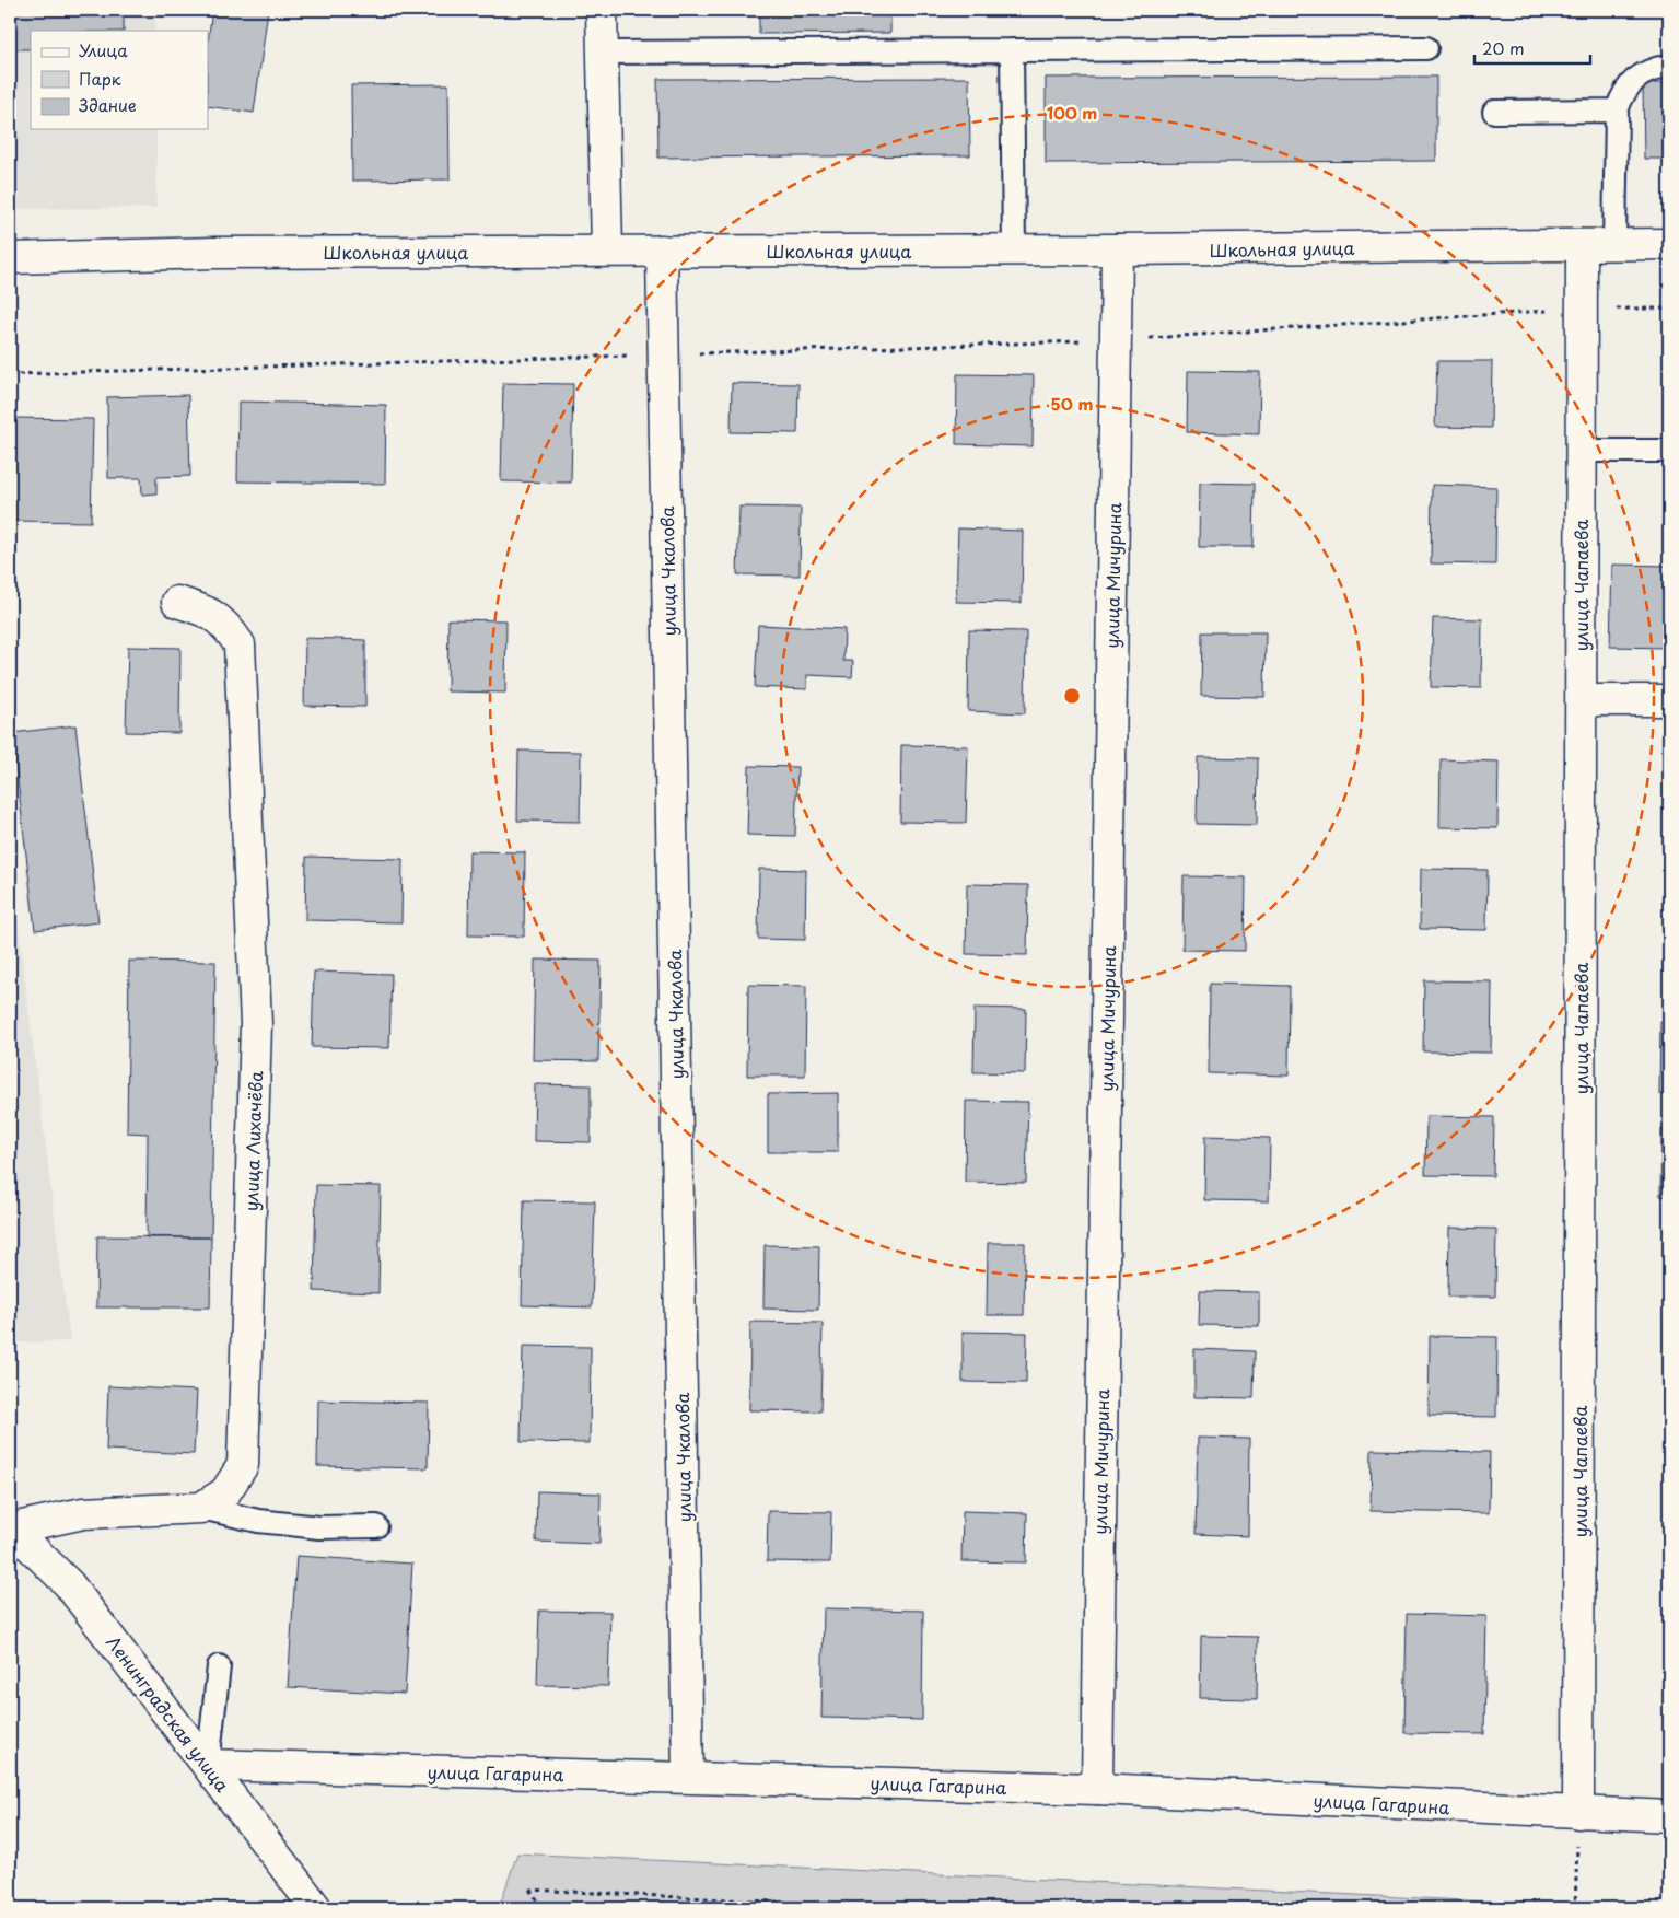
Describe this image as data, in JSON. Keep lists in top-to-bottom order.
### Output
{
  "streets": {
    "street": [
      "Школьная улица",
      "улица Чкалова",
      "улица Мичурина",
      "улица Чапаева",
      "улица Лихачёва",
      "Ленинградская улица",
      "улица Гагарина"
    ]
  },
  "crossings": [
    ["Школьная улица", "улица Чкалова"],
    ["Школьная улица", "улица Мичурина"],
    ["Школьная улица", "улица Чапаева"],
    ["улица Чкалова", "улица Гагарина"],
    ["улица Мичурина", "улица Гагарина"],
    ["улица Чапаева", "улица Гагарина"],
    ["улица Лихачёва", "Ленинградская улица"],
    ["Ленинградская улица", "улица Гагарина"]
  ],
  "legend": ["Улица", "Парк", "Здание"],
  "scale_bar": "20 m",
  "rings": ["100 m", "50 m"]
}
